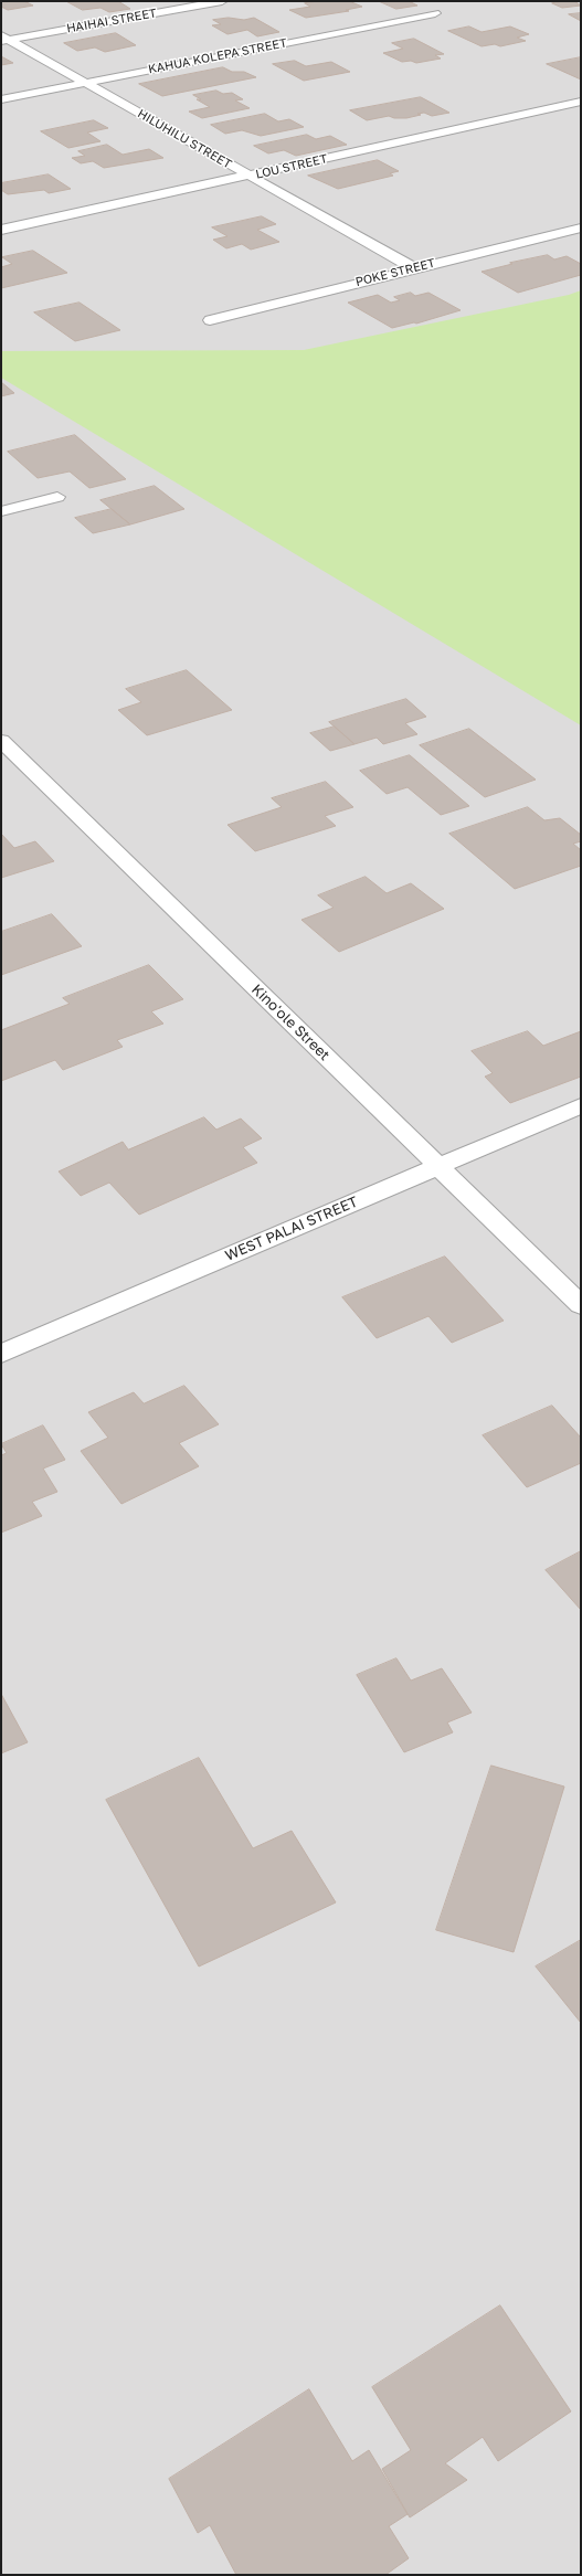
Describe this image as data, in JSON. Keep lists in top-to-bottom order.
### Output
{
  "streets": {
    "street": [
      "HAIHAI STREET",
      "KAHUA KOLEPA STREET",
      "HILUHILU STREET",
      "LOU STREET",
      "POKE STREET",
      "Kinoʻole Street",
      "WEST PALAI STREET"
    ]
  },
  "crossings": [
    ["HAIHAI STREET", "HILUHILU STREET"],
    ["KAHUA KOLEPA STREET", "HILUHILU STREET"],
    ["HILUHILU STREET", "LOU STREET"],
    ["HILUHILU STREET", "POKE STREET"],
    ["Kinoʻole Street", "WEST PALAI STREET"]
  ]
}
